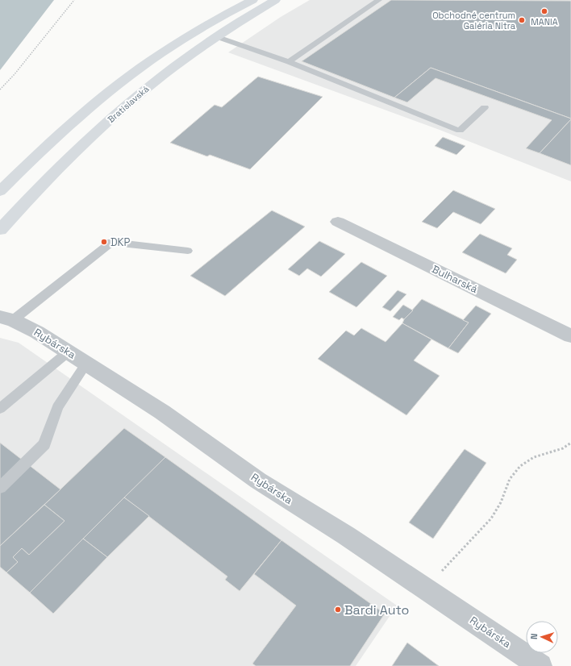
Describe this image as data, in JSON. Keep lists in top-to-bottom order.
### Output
{
  "streets": {
    "main road": ["Bratislavská"],
    "street": ["Bulharská", "Rybárska"]
  },
  "places": [
    "MANIA",
    "Obchodné centrum Galéria Nitra",
    "DKP",
    "Bardi Auto"
  ],
  "north": "left"
}
